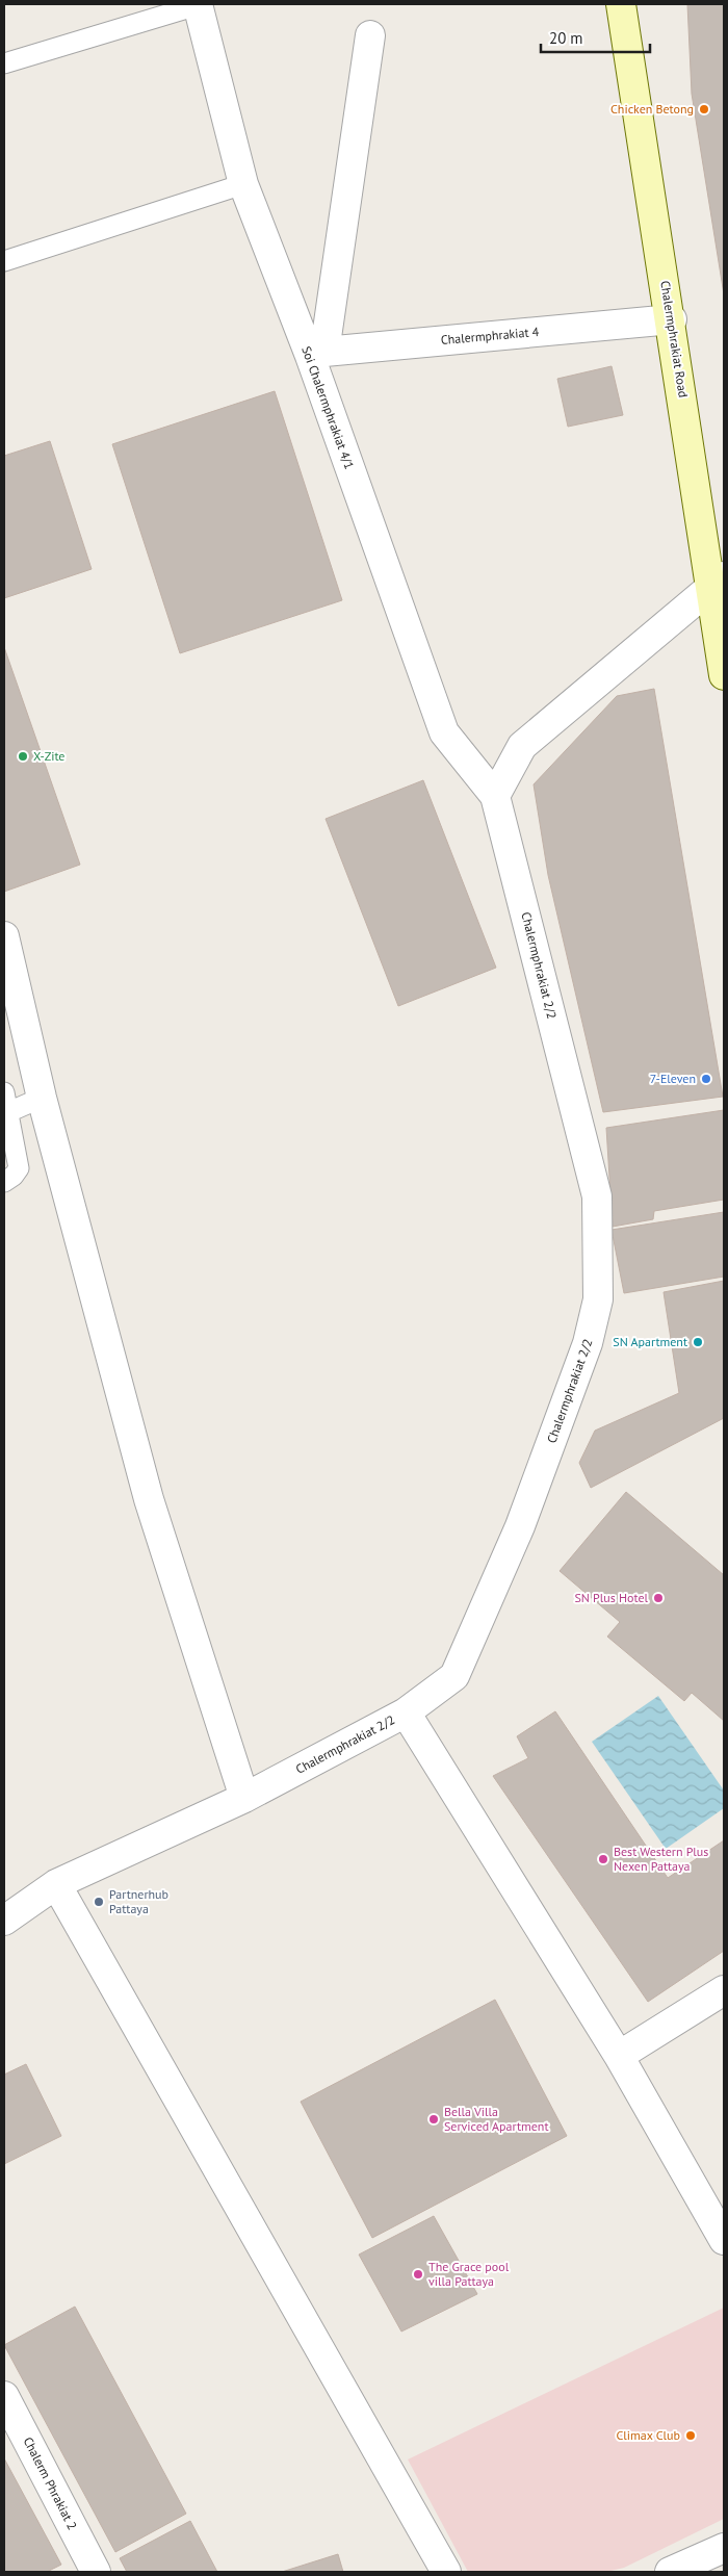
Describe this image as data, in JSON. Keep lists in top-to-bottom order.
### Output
{
  "streets": {
    "main road": ["Chalermphrakiat Road"],
    "street": [
      "Chalermphrakiat 4",
      "Soi Chalermphrakiat 4/1",
      "Chalermphrakiat 2/2",
      "Chalerm Phrakiat 2"
    ]
  },
  "crossings": [
    ["Chalermphrakiat 4", "Chalermphrakiat Road"],
    ["Chalermphrakiat 4", "Soi Chalermphrakiat 4/1"],
    ["Soi Chalermphrakiat 4/1", "Chalermphrakiat 2/2"]
  ],
  "places": [
    "Chicken Betong",
    "X-Zite",
    "7-Eleven",
    "SN Apartment",
    "SN Plus Hotel",
    "Best Western Plus Nexen Pattaya",
    "Partnerhub Pattaya",
    "Bella Villa Serviced Apartment",
    "The Grace pool villa Pattaya",
    "Climax Club"
  ],
  "scale_bar": "20 m"
}
